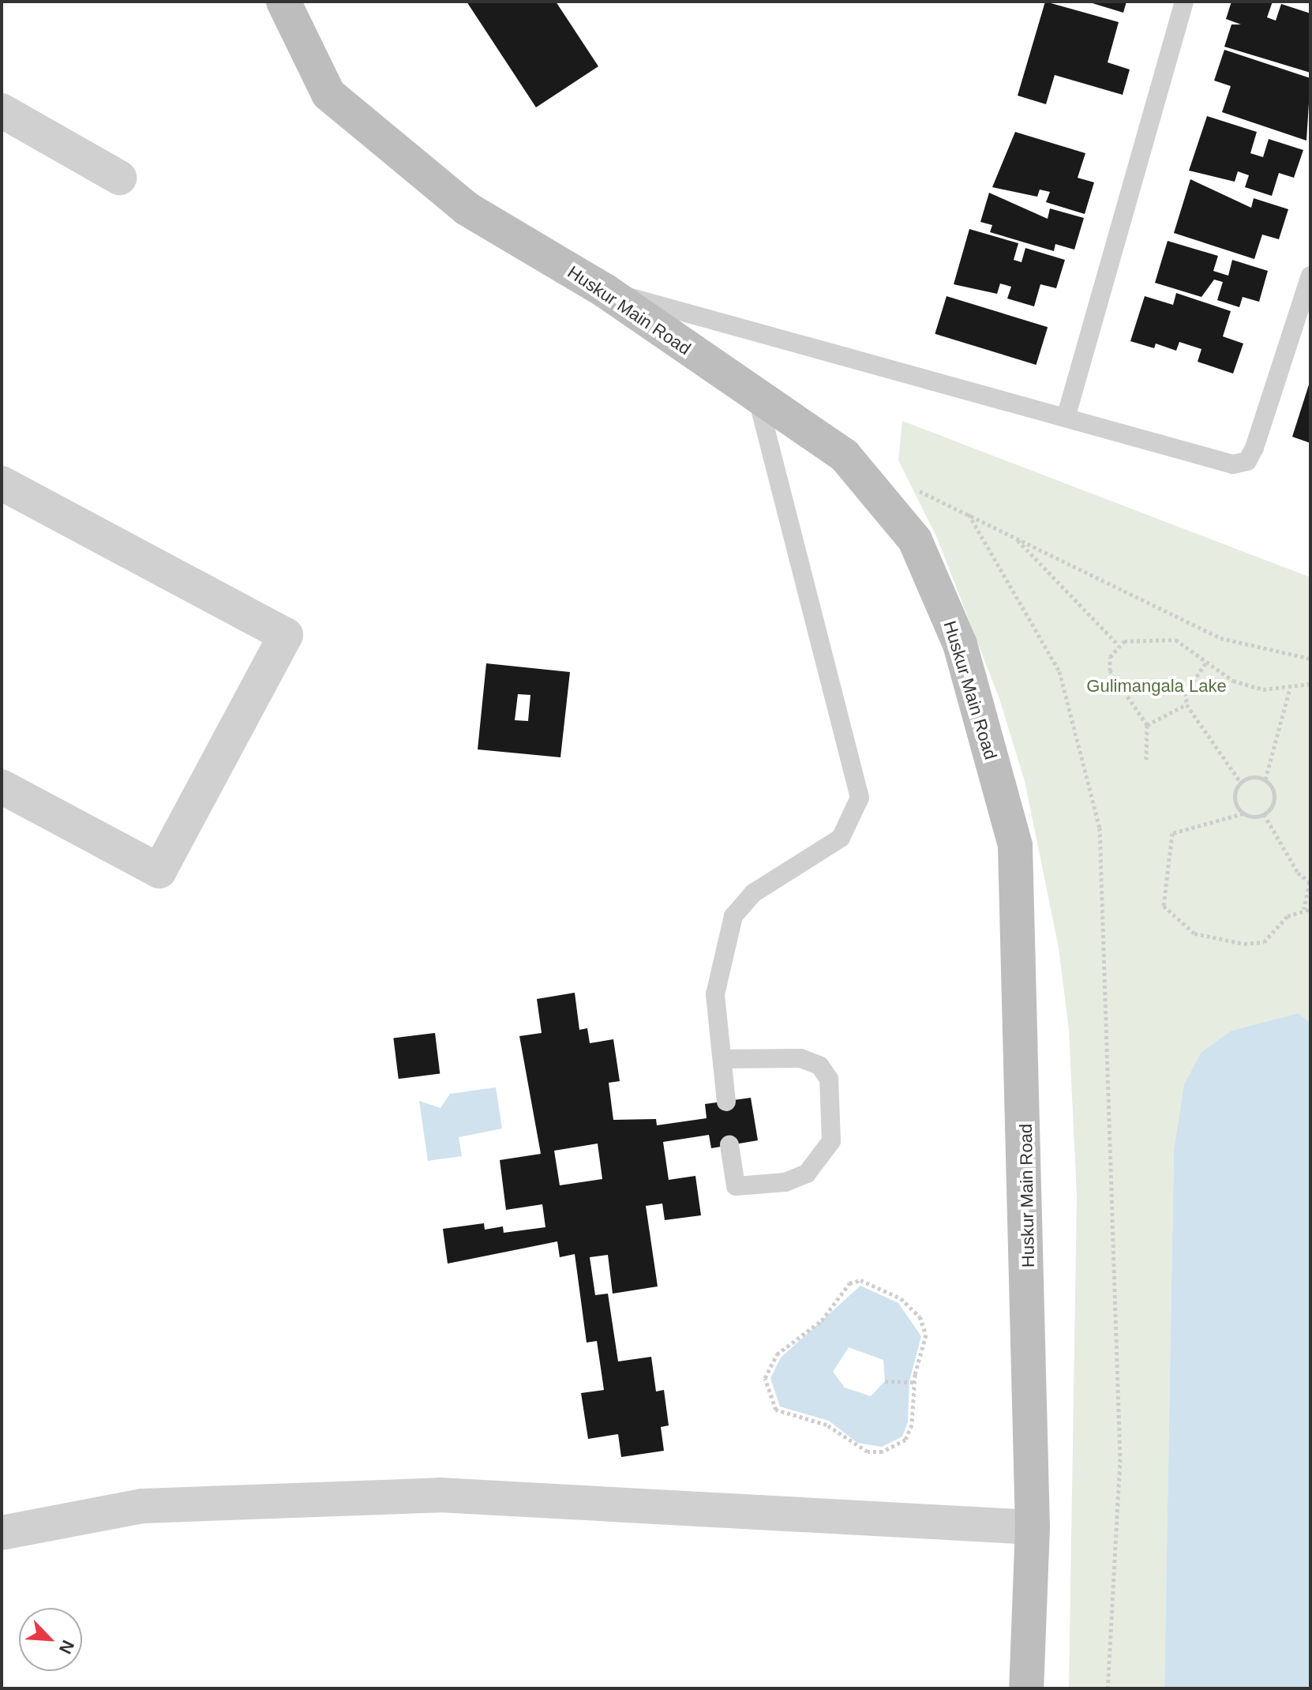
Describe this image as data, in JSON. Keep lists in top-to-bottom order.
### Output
{
  "streets": {
    "main road": ["Huskur Main Road"]
  },
  "parks": ["Gulimangala Lake"],
  "north": "bottom right"
}
